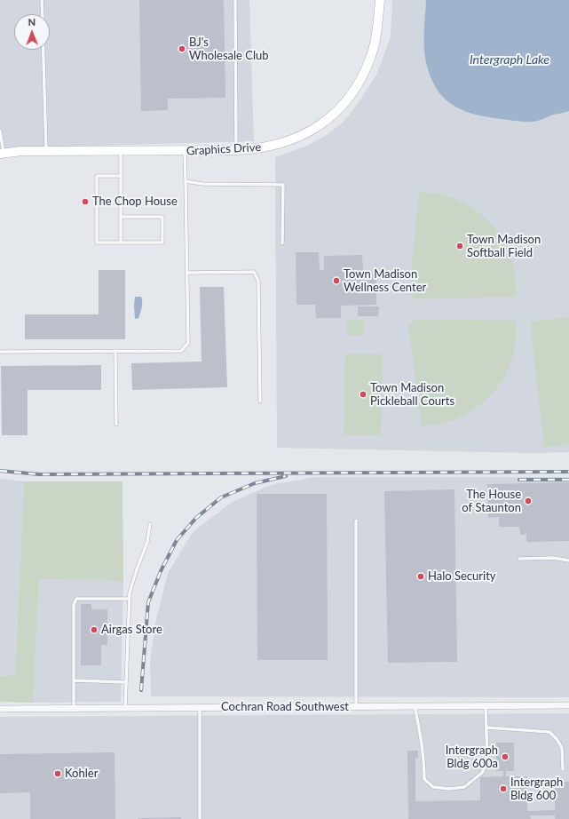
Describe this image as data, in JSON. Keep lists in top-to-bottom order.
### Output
{
  "streets": {
    "street": ["Graphics Drive", "Cochran Road Southwest"]
  },
  "water": ["Intergraph Lake"],
  "places": [
    "BJ's Wholesale Club",
    "The Chop House",
    "Town Madison Softball Field",
    "Town Madison Wellness Center",
    "Town Madison Pickleball Courts",
    "The House of Staunton",
    "Halo Security",
    "Airgas Store",
    "Intergraph Bldg 600a",
    "Kohler",
    "Intergraph Bldg 600"
  ],
  "north": "top"
}
